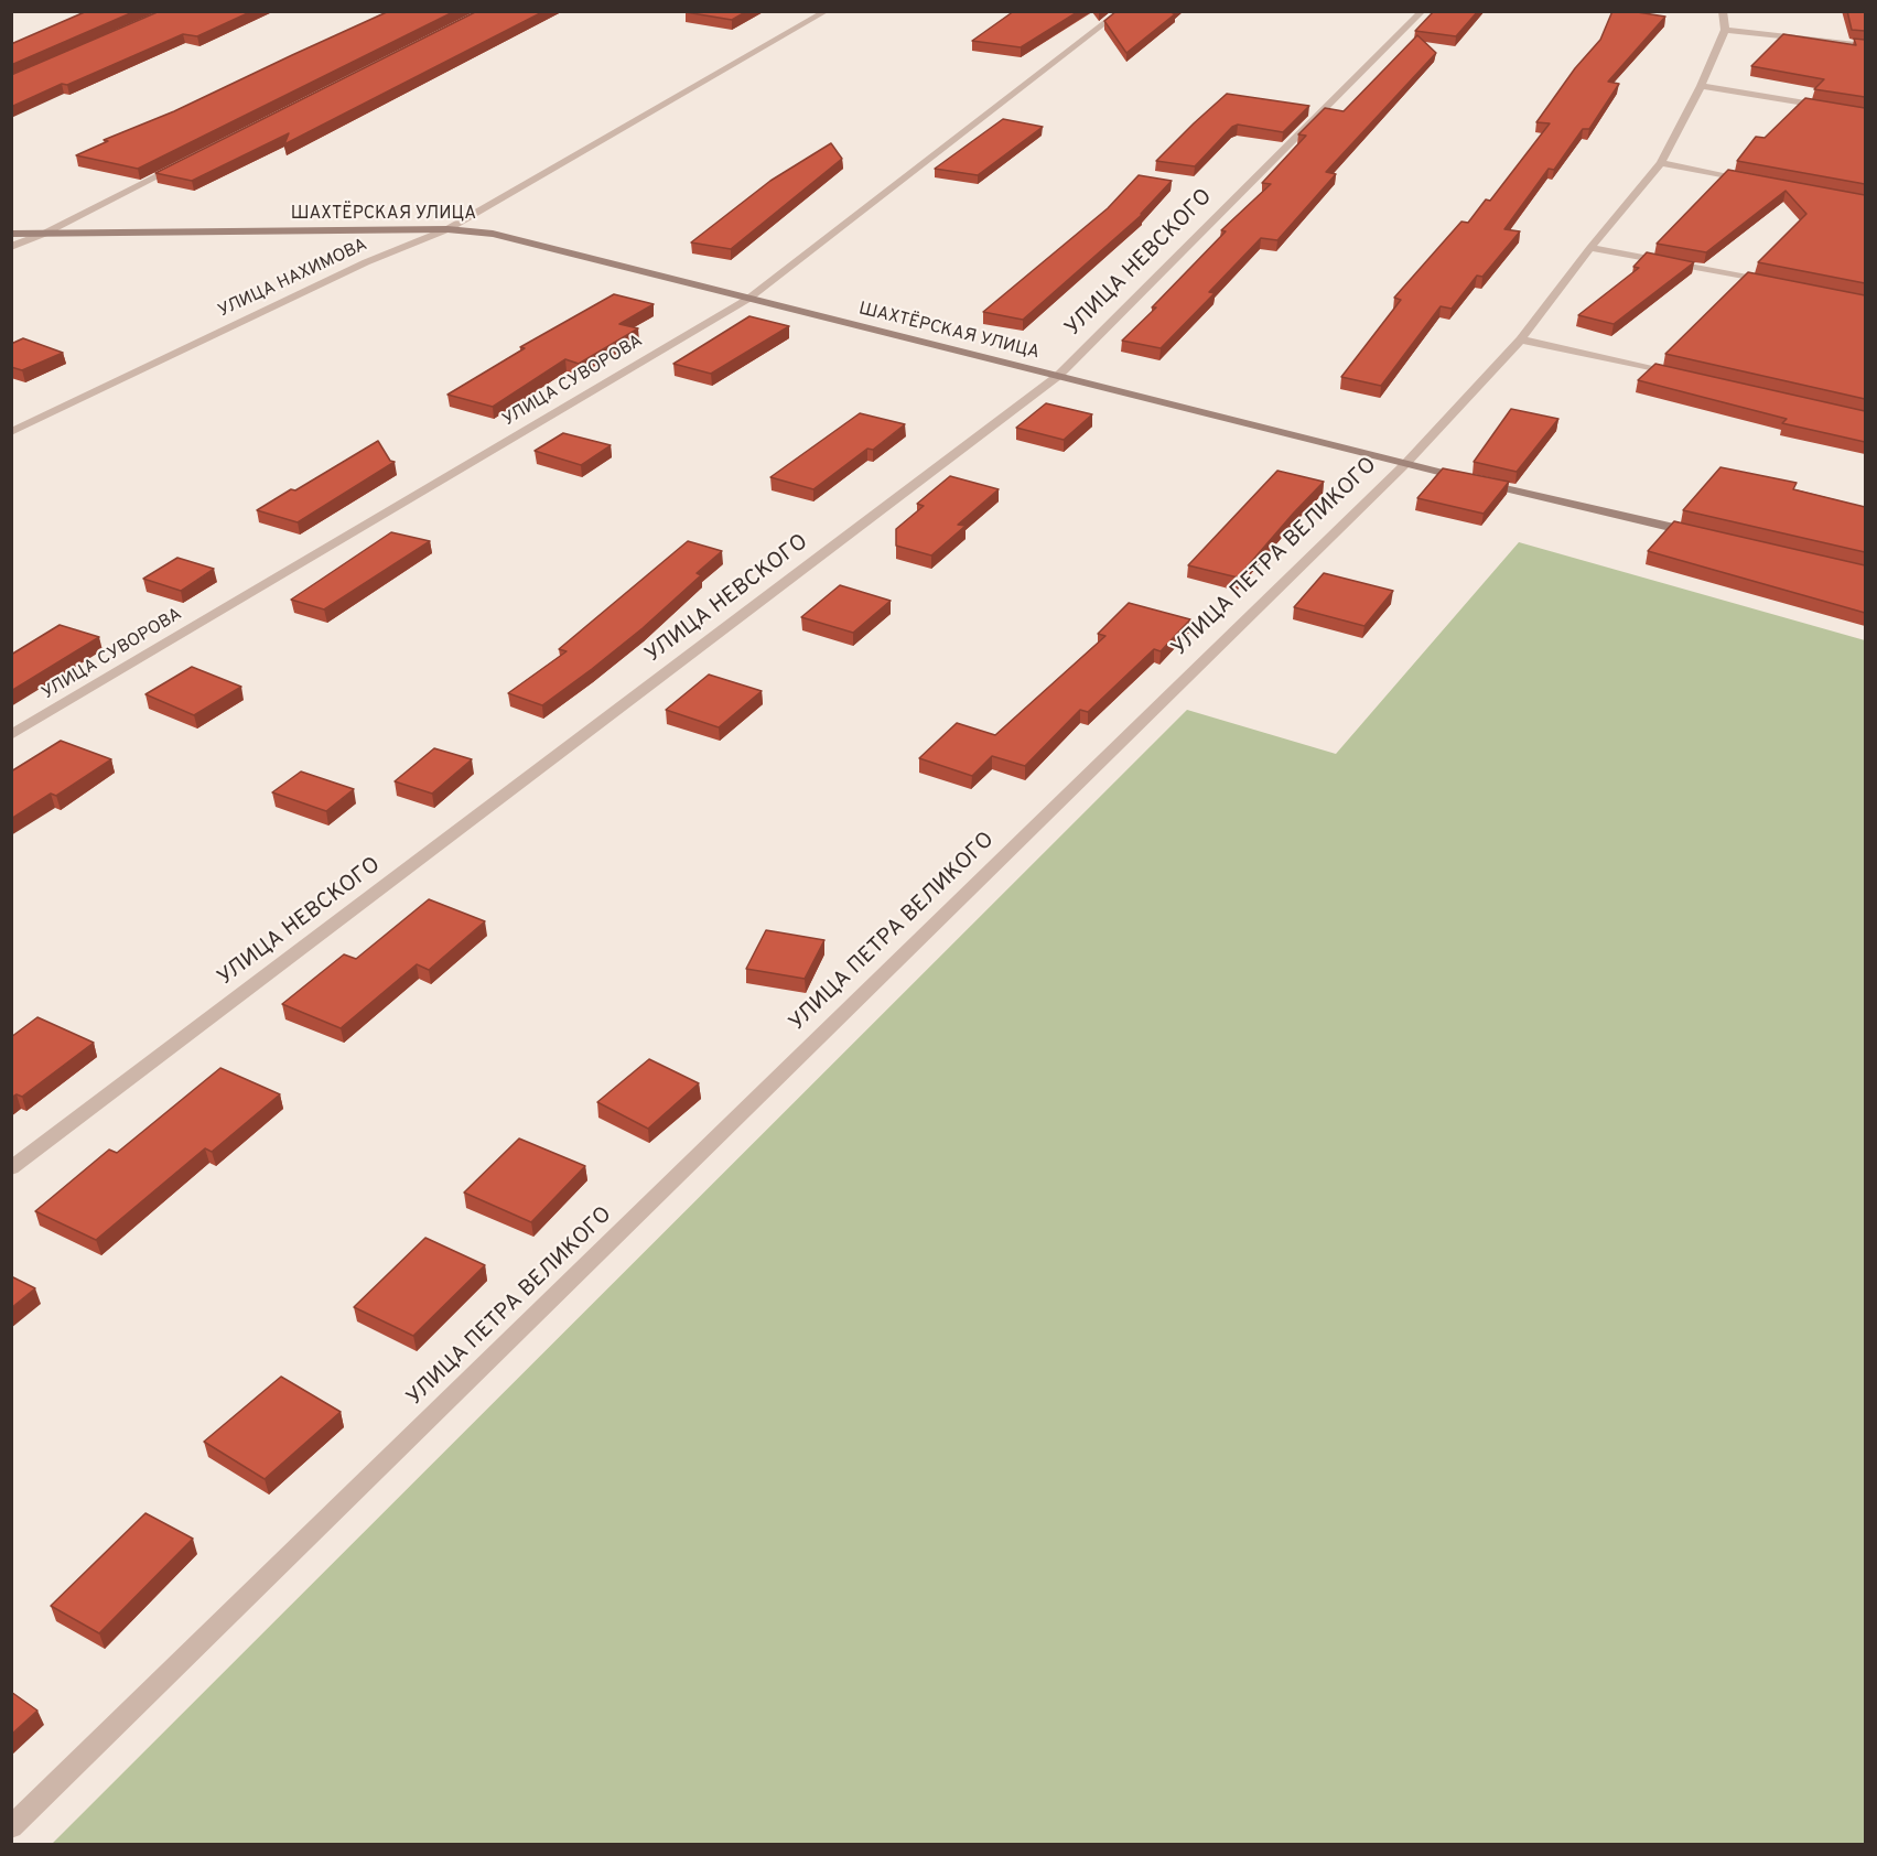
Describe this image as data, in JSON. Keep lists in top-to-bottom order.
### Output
{
  "streets": {
    "street": [
      "ШАХТЁРСКАЯ УЛИЦА",
      "УЛИЦА НЕВСКОГО",
      "УЛИЦА НАХИМОВА",
      "УЛИЦА СУВОРОВА",
      "УЛИЦА ПЕТРА ВЕЛИКОГО"
    ]
  },
  "crossings": [
    ["ШАХТЁРСКАЯ УЛИЦА", "УЛИЦА НЕВСКОГО"],
    ["ШАХТЁРСКАЯ УЛИЦА", "УЛИЦА НАХИМОВА"],
    ["ШАХТЁРСКАЯ УЛИЦА", "УЛИЦА СУВОРОВА"],
    ["ШАХТЁРСКАЯ УЛИЦА", "УЛИЦА ПЕТРА ВЕЛИКОГО"]
  ]
}
